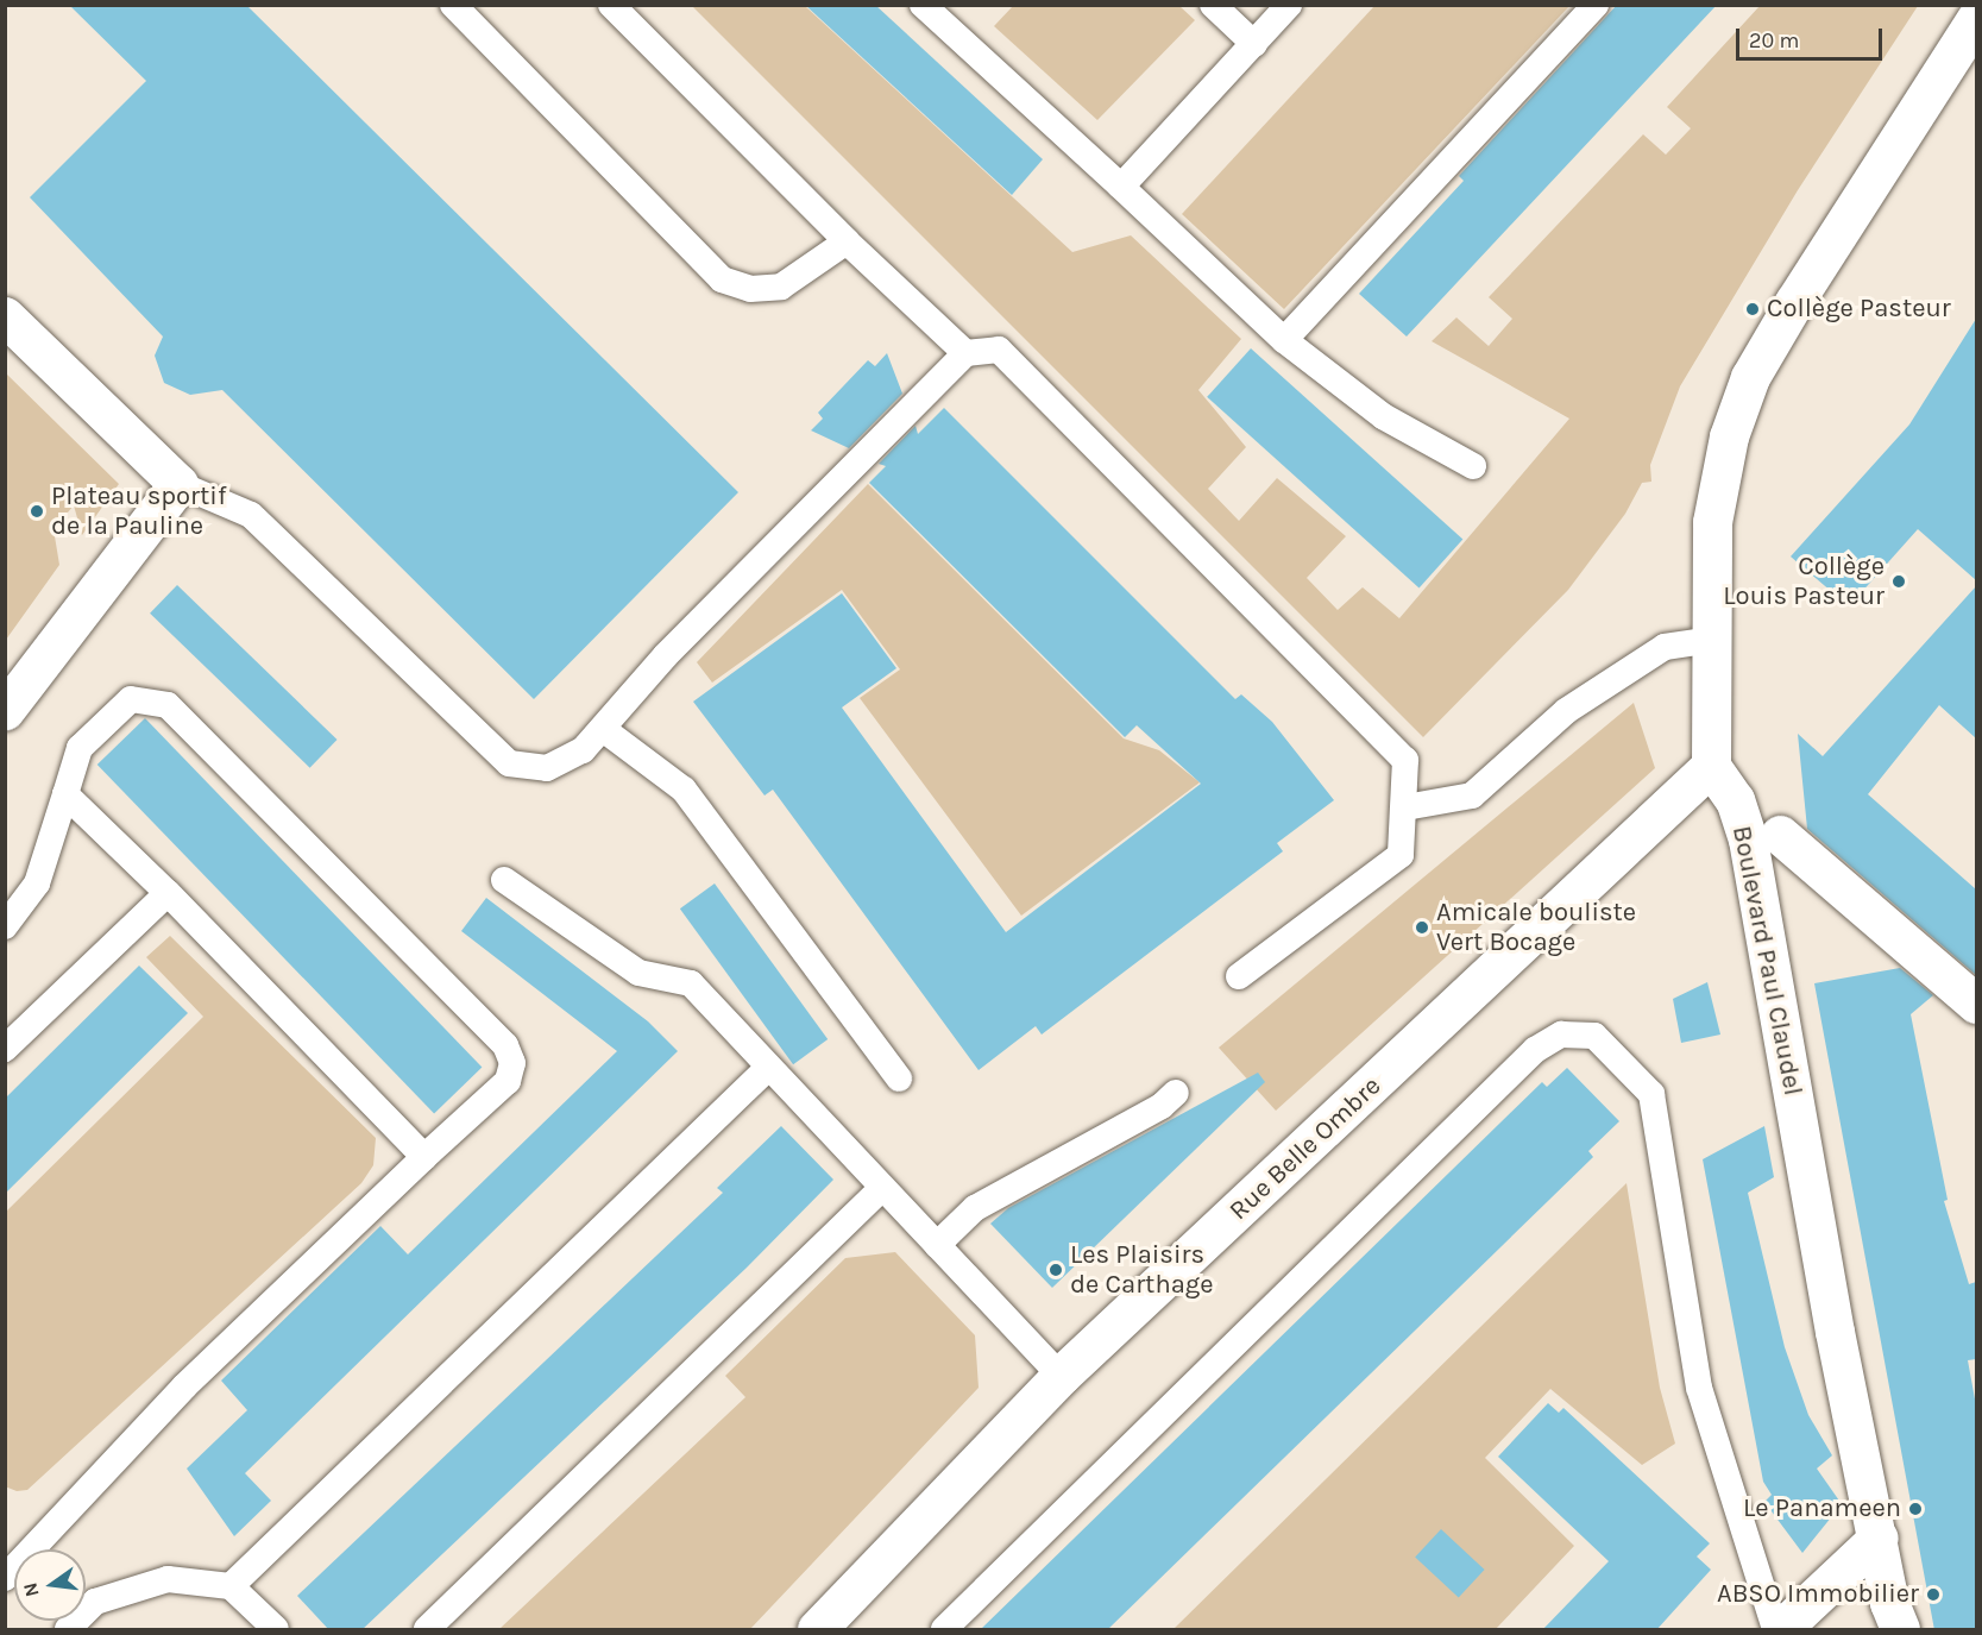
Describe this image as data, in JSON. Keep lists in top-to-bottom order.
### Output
{
  "streets": {
    "street": ["Boulevard Paul Claudel", "Rue Belle Ombre"]
  },
  "crossings": [
    ["Boulevard Paul Claudel", "Rue Belle Ombre"]
  ],
  "places": [
    "Collège Pasteur",
    "Plateau sportif de la Pauline",
    "Collège Louis Pasteur",
    "Amicale bouliste Vert Bocage",
    "Les Plaisirs de Carthage",
    "Le Panameen",
    "ABSO Immobilier"
  ],
  "scale_bar": "20 m",
  "north": "left"
}
